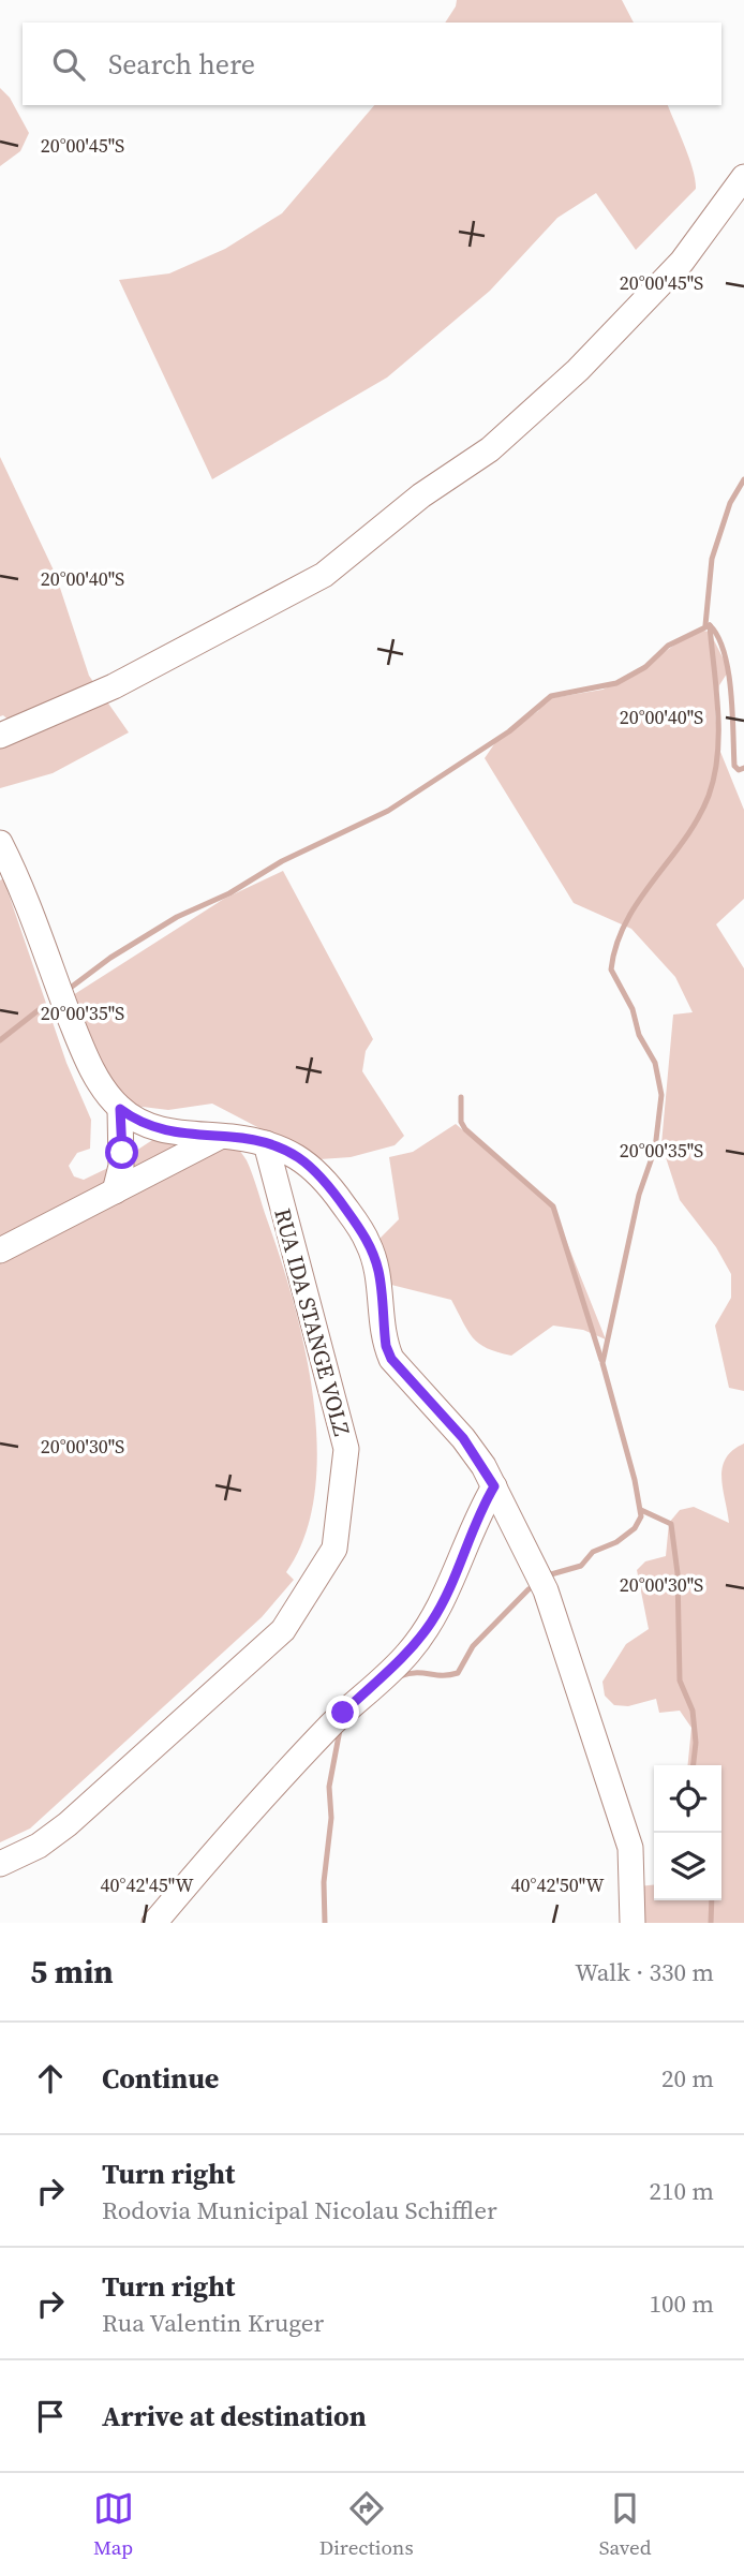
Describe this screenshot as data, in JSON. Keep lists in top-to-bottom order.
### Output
{
  "streets": {
    "street": ["RUA IDA STANGE VOLZ"]
  },
  "page": {
    "search": "Search here",
    "heading": ["5 min", "Walk · 330 m"],
    "list": [
      ["Continue", "20 m"],
      ["Turn right", "Rodovia Municipal Nicolau Schiffler", "210 m"],
      ["Turn right", "Rua Valentin Kruger", "100 m"],
      "Arrive at destination"
    ],
    "nav": ["Map", "Directions", "Saved"]
  },
  "coordinates": [
    "20°00'45\"S",
    "20°00'40\"S",
    "20°00'35\"S",
    "20°00'30\"S",
    "40°42'45\"W",
    "40°42'50\"W"
  ]
}
